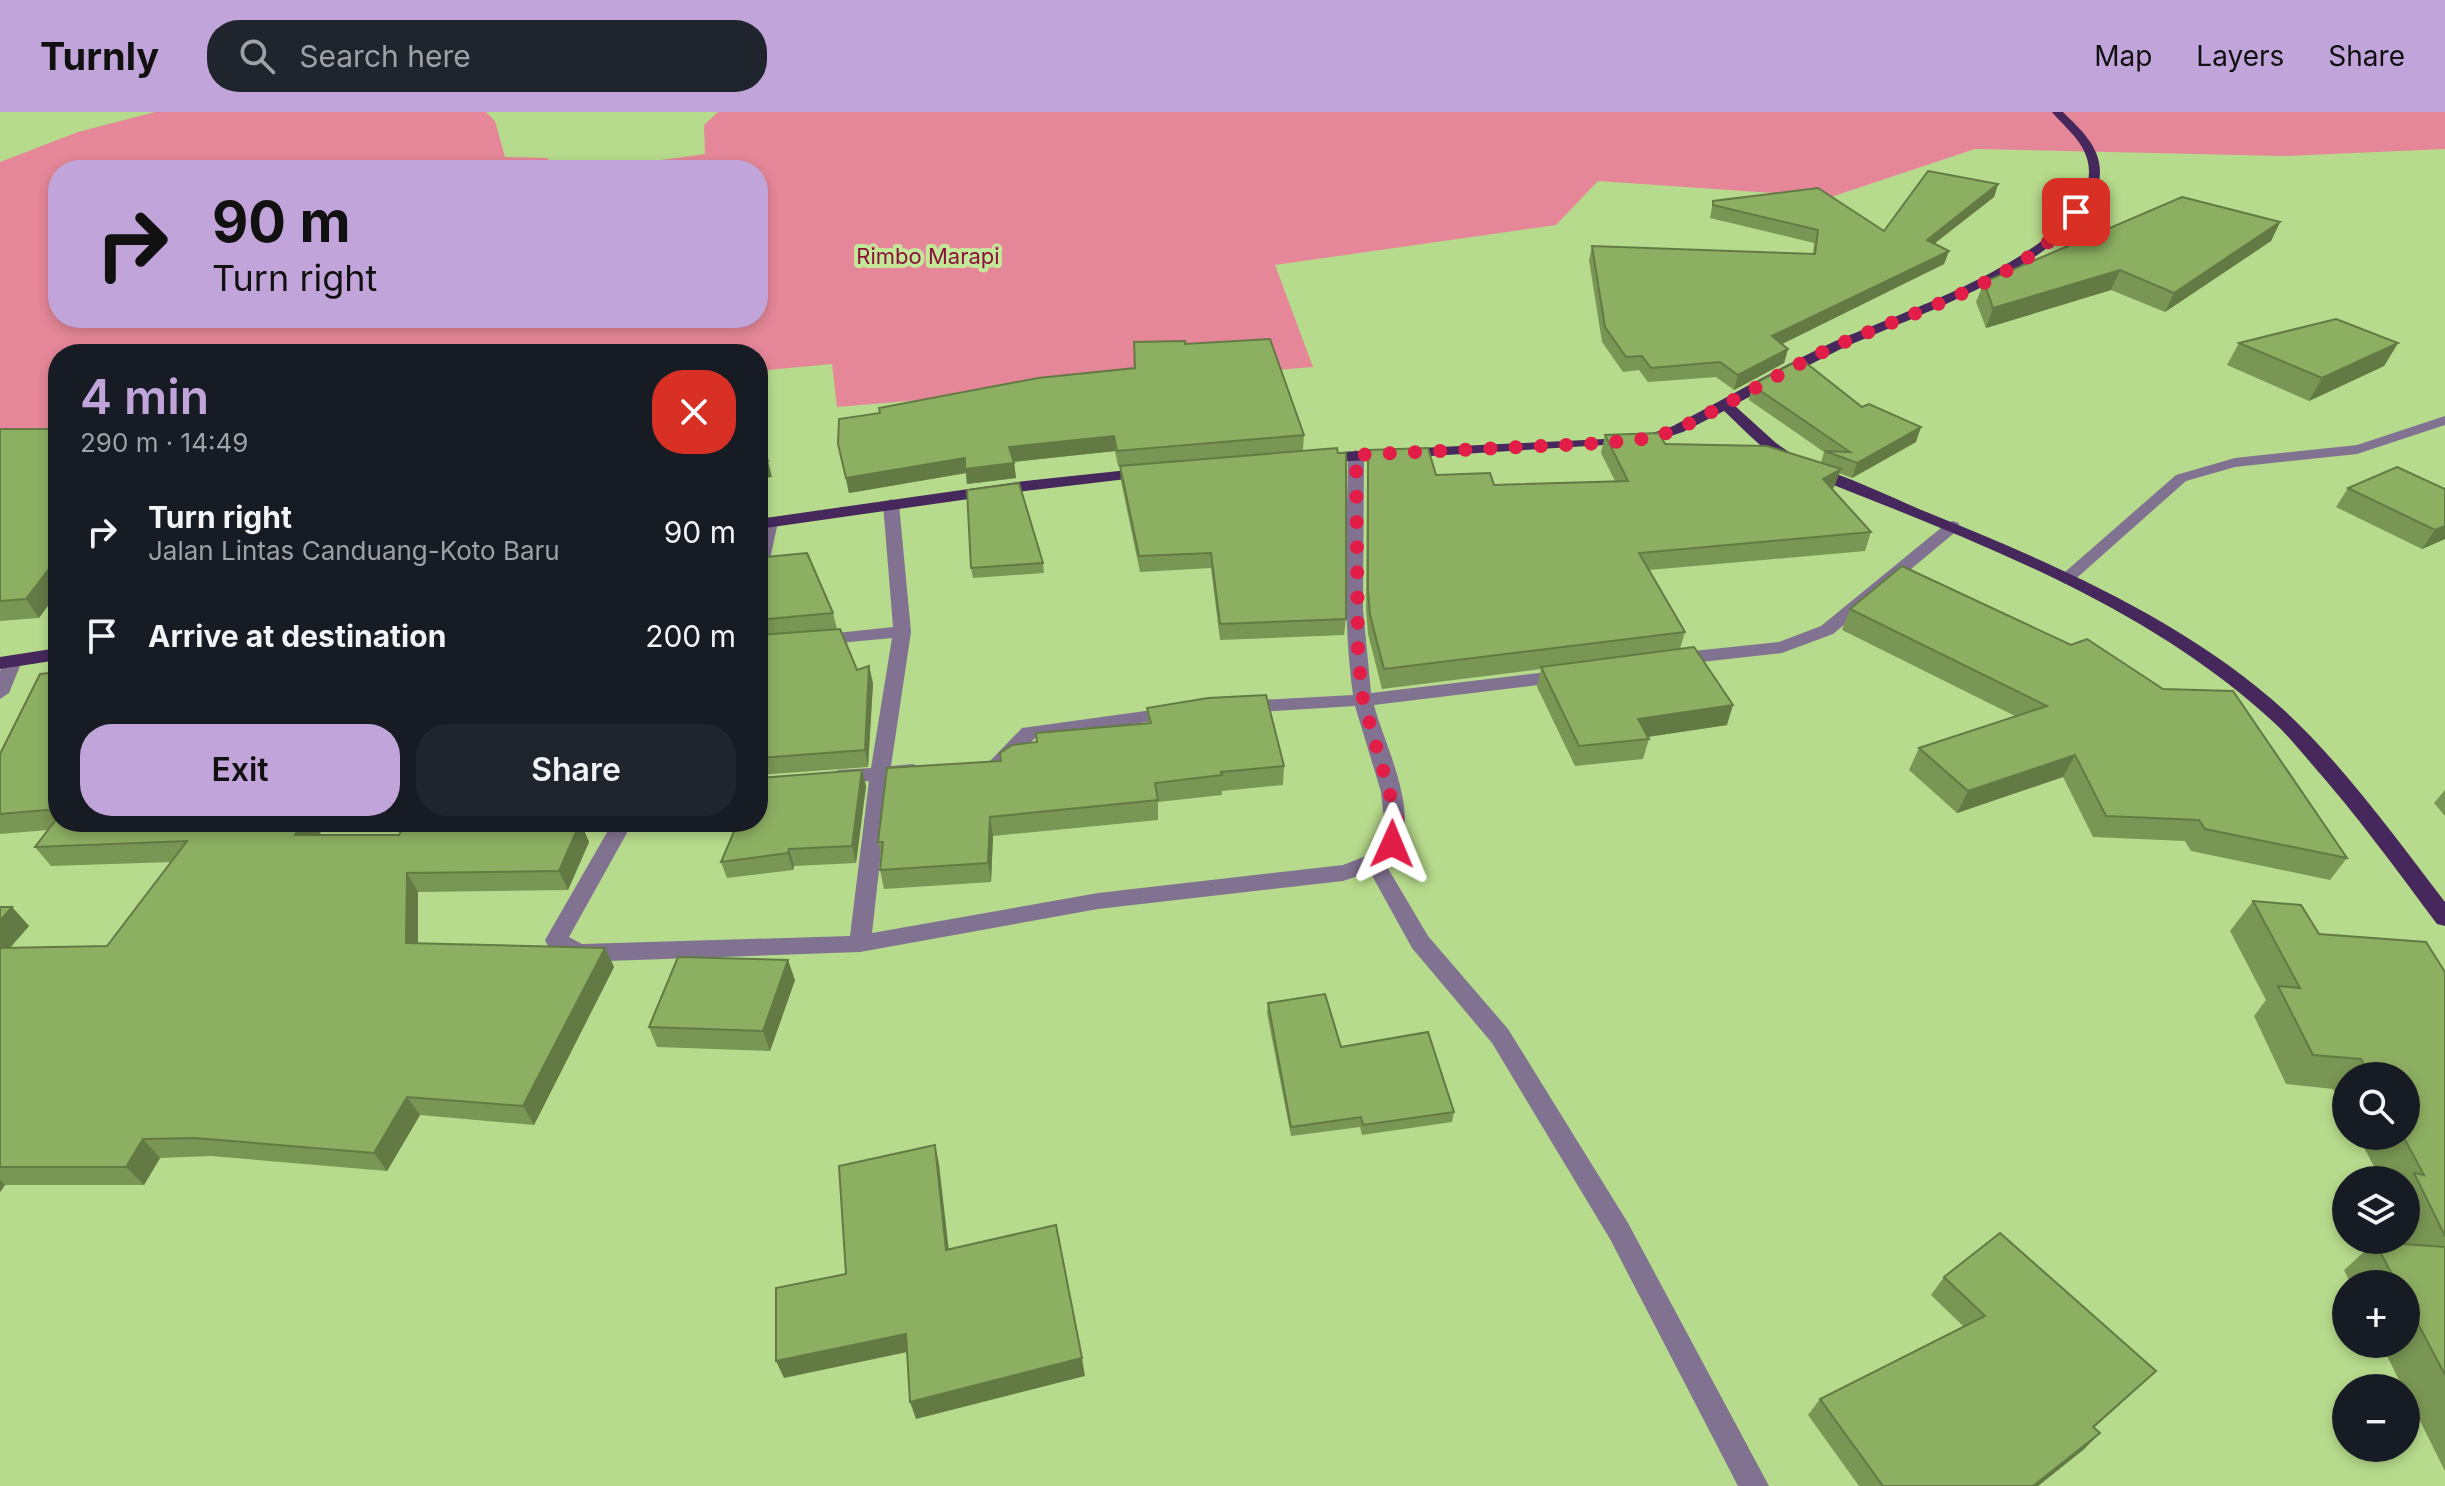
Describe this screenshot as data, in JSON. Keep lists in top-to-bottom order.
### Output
{
  "parks": ["Rimbo Marapi"],
  "page": {
    "header": "Turnly",
    "search": "Search here",
    "nav": ["Map", "Layers", "Share"],
    "turn": ["90 m", "Turn right"],
    "heading": ["4 min", "290 m · 14:49"],
    "list": [
      {
        "name": "Turn right",
        "note": "Jalan Lintas Canduang-Koto Baru",
        "value": "90 m"
      },
      {
        "name": "Arrive at destination",
        "value": "200 m"
      }
    ],
    "buttons": ["Exit", "Share"],
    "map_buttons": ["+", "−"]
  }
}
